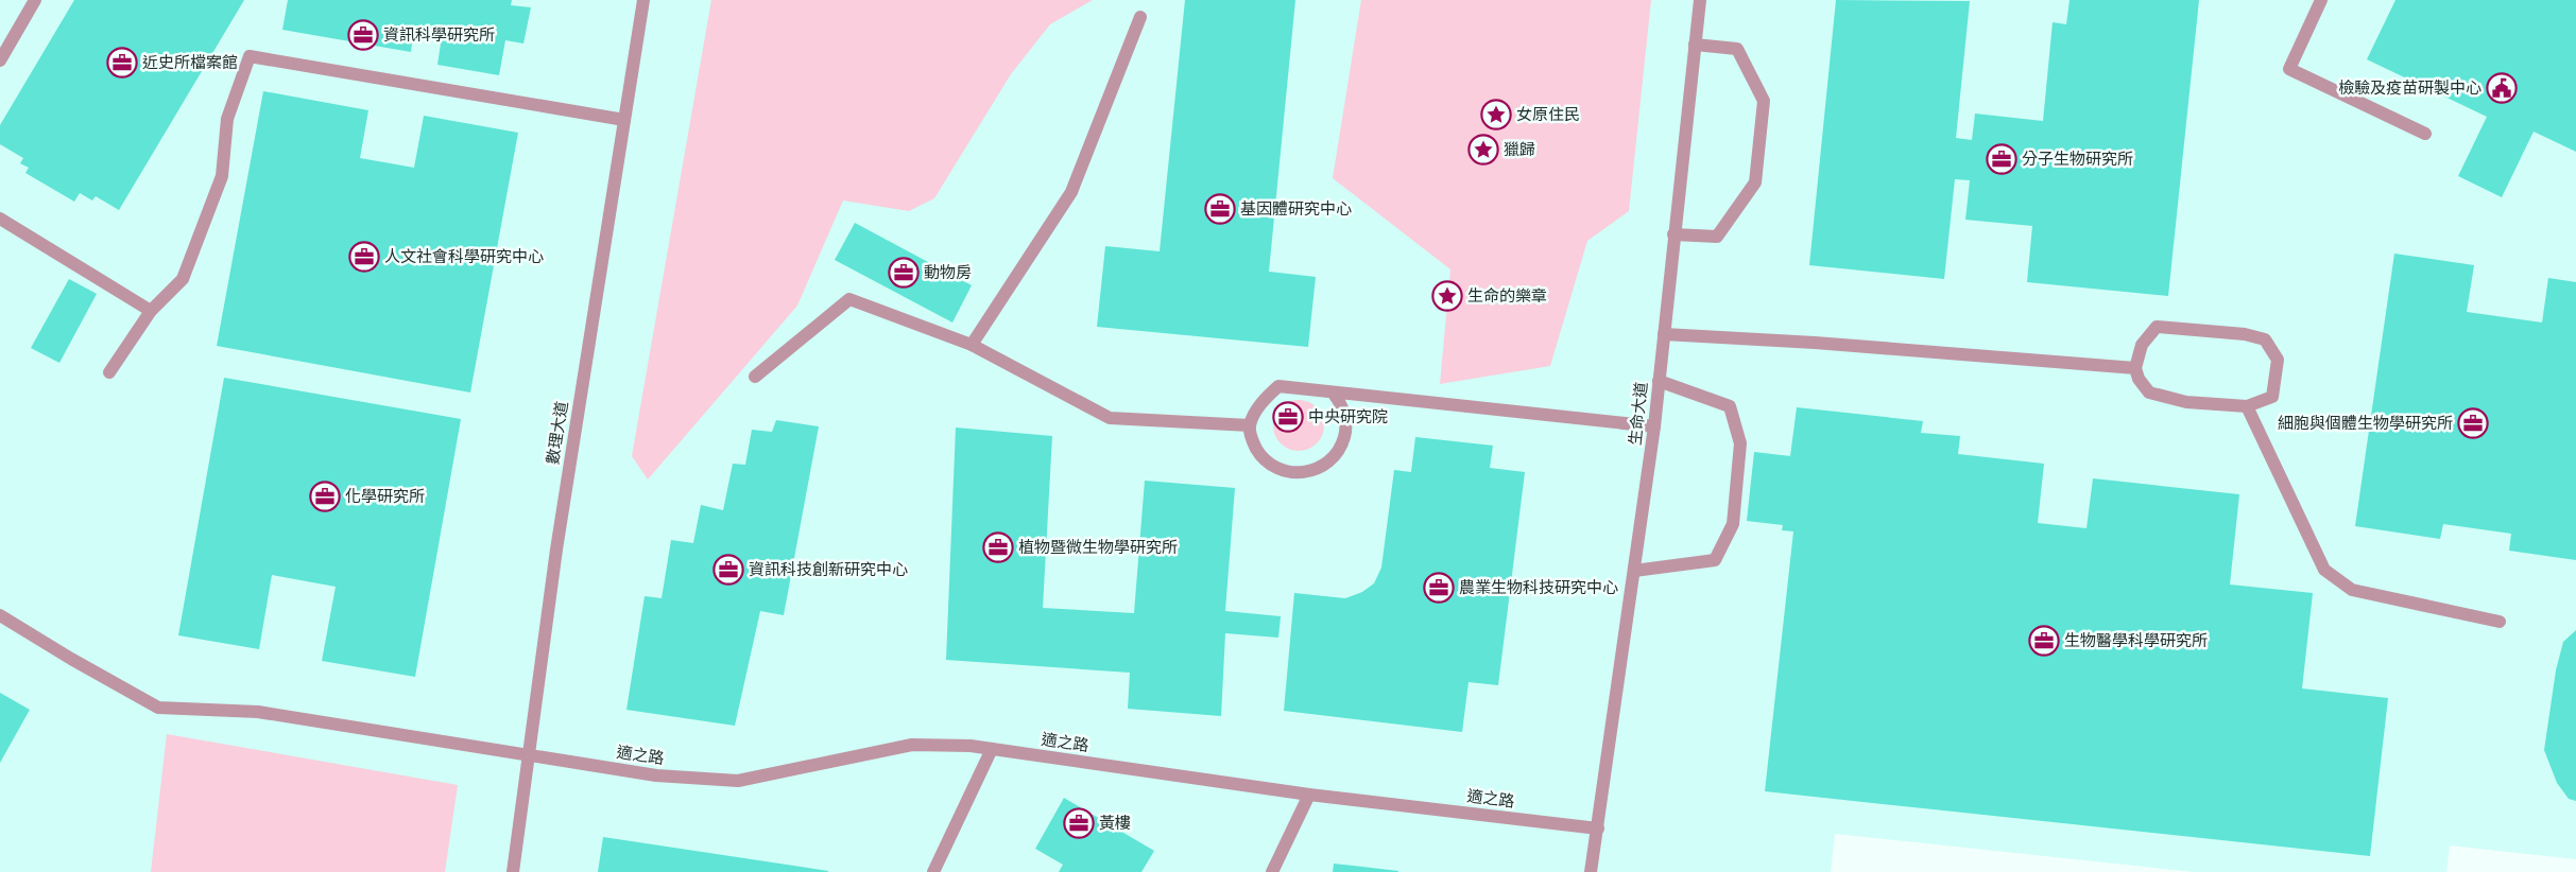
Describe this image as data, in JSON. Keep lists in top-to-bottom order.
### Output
{
  "streets": {
    "street": ["生命大道", "數理大道", "適之路"]
  },
  "crossings": [
    ["生命大道", "適之路"],
    ["數理大道", "適之路"]
  ],
  "places": {
    "office": [
      "資訊科學研究所",
      "近史所檔案館",
      "分子生物研究所",
      "基因體研究中心",
      "人文社會科學研究中心",
      "動物房",
      "中央研究院",
      "細胞與個體生物學研究所",
      "化學研究所",
      "植物暨微生物學研究所",
      "資訊科技創新研究中心",
      "農業生物科技研究中心",
      "生物醫學科學研究所",
      "黃樓"
    ],
    "public building": ["檢驗及疫苗研製中心"],
    "place": ["女原住民", "獵歸", "生命的樂章"]
  }
}
